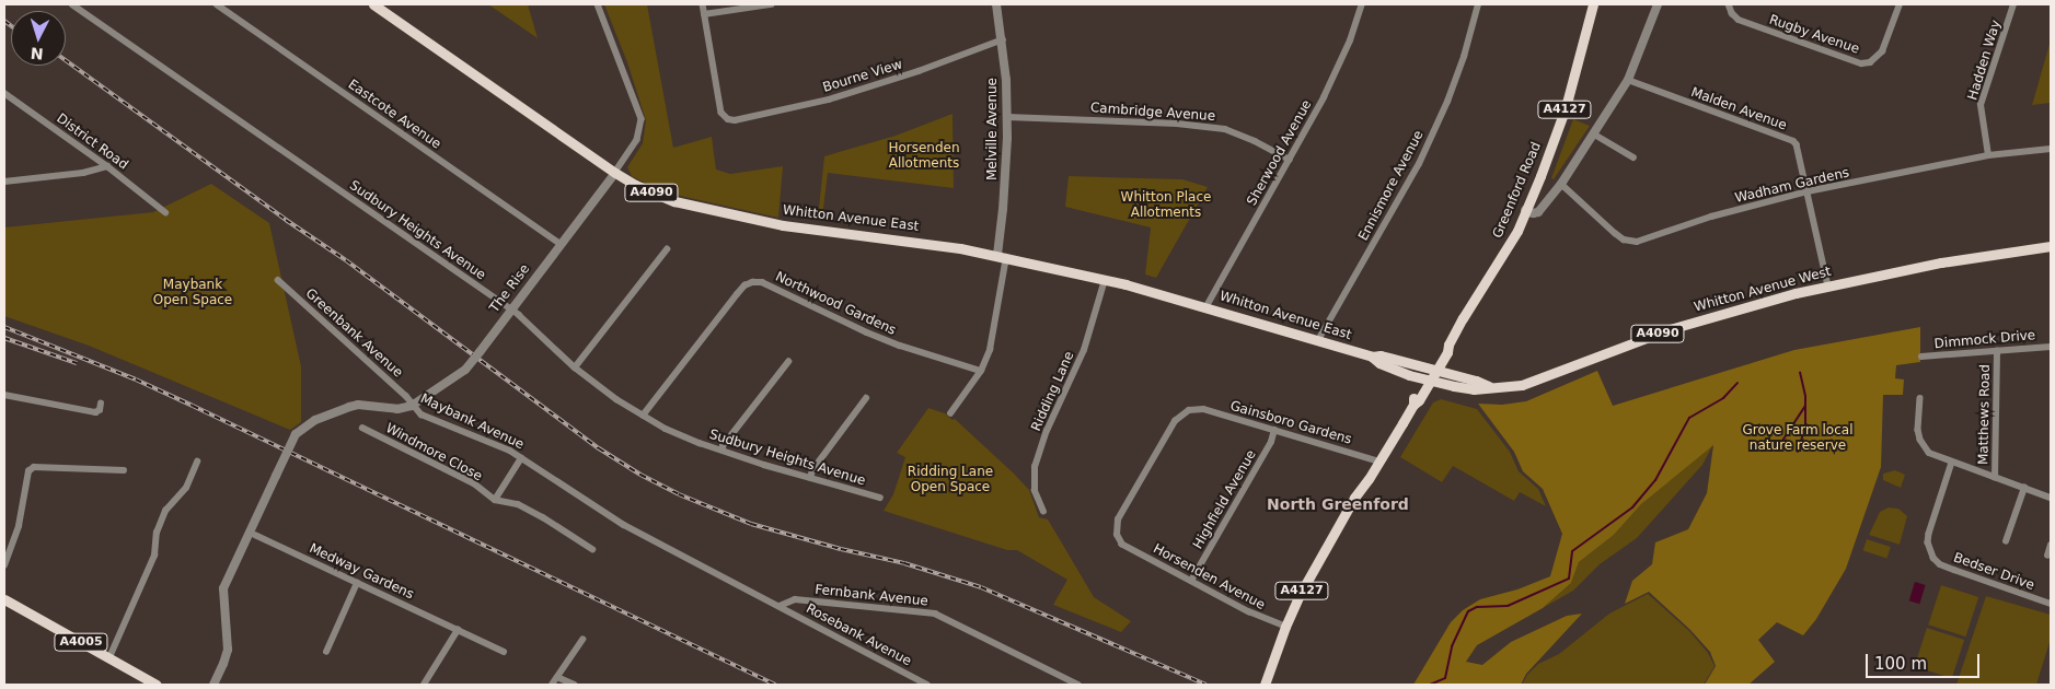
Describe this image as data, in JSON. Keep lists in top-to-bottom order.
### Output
{
  "streets": {
    "main road": [
      "A4127",
      "Greenford Road",
      "A4090",
      "Whitton Avenue East",
      "Whitton Avenue West",
      "A4005"
    ],
    "street": [
      "Rugby Avenue",
      "Hadden Way",
      "Bourne View",
      "Malden Avenue",
      "Cambridge Avenue",
      "Eastcote Avenue",
      "Melville Avenue",
      "District Road",
      "Sherwood Avenue",
      "Ennismore Avenue",
      "Wadham Gardens",
      "Sudbury Heights Avenue",
      "The Rise",
      "Northwood Gardens",
      "Greenbank Avenue",
      "Dimmock Drive",
      "Ridding Lane",
      "Matthews Road",
      "Maybank Avenue",
      "Gainsboro Gardens",
      "Windmore Close",
      "Highfield Avenue",
      "Medway Gardens",
      "Bedser Drive",
      "Horsenden Avenue",
      "Fernbank Avenue",
      "Rosebank Avenue"
    ]
  },
  "crossings": [
    ["Hadden Way", "Wadham Gardens"],
    ["Bourne View", "Melville Avenue"],
    ["Malden Avenue", "Wadham Gardens"],
    ["Malden Avenue", "Whitton Avenue West"],
    ["Cambridge Avenue", "Melville Avenue"],
    ["Cambridge Avenue", "Sherwood Avenue"],
    ["Eastcote Avenue", "The Rise"],
    ["Melville Avenue", "Whitton Avenue East"],
    ["Sherwood Avenue", "Whitton Avenue East"],
    ["Ennismore Avenue", "Whitton Avenue East"],
    ["Greenford Road", "Whitton Avenue East"],
    ["Greenford Road", "Whitton Avenue West"],
    ["Greenford Road", "Gainsboro Gardens"],
    ["Greenford Road", "Horsenden Avenue"],
    ["Whitton Avenue East", "The Rise"],
    ["Whitton Avenue East", "Whitton Avenue West"],
    ["Whitton Avenue East", "Ridding Lane"],
    ["Sudbury Heights Avenue", "The Rise"],
    ["Sudbury Heights Avenue", "Northwood Gardens"],
    ["The Rise", "Greenbank Avenue"],
    ["The Rise", "Maybank Avenue"],
    ["Greenbank Avenue", "Maybank Avenue"],
    ["Dimmock Drive", "Matthews Road"],
    ["Maybank Avenue", "Fernbank Avenue"],
    ["Maybank Avenue", "Rosebank Avenue"],
    ["Gainsboro Gardens", "Highfield Avenue"],
    ["Gainsboro Gardens", "Horsenden Avenue"],
    ["Highfield Avenue", "Horsenden Avenue"],
    ["Fernbank Avenue", "Rosebank Avenue"]
  ],
  "districts": ["North Greenford"],
  "parks": [
    "Horsenden Allotments",
    "Whitton Place Allotments",
    "Maybank Open Space",
    "Grove Farm local nature reserve",
    "Ridding Lane Open Space"
  ],
  "scale_bar": "100 m",
  "north": "bottom"
}
